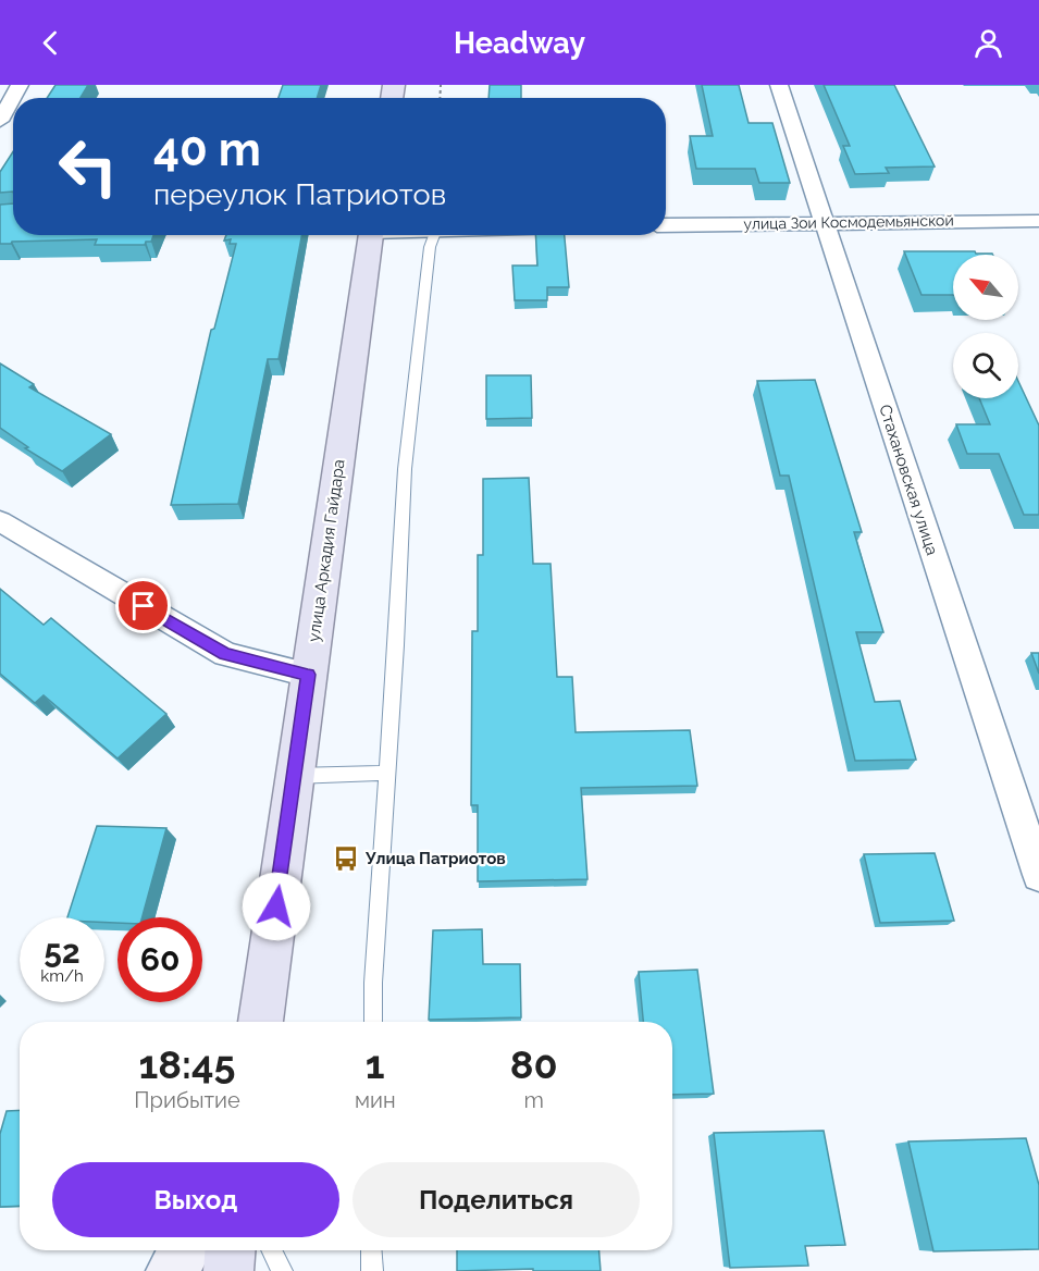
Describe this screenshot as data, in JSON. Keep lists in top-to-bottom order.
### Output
{
  "streets": {
    "main road": ["улица Аркадия Гайдара"],
    "street": ["улица Зои Космодемьянской", "Стахановская улица"]
  },
  "crossings": [
    ["улица Зои Космодемьянской", "Стахановская улица"]
  ],
  "places": {
    "bus stop": ["Улица Патриотов"]
  },
  "north": "top left",
  "page": {
    "header": "Headway",
    "turn": ["40 m", "переулок Патриотов"],
    "speed": "52 km/h",
    "limit": "60",
    "eta": [
      "18:45",
      "Прибытие",
      "1",
      "мин",
      "80",
      "m"
    ],
    "buttons": ["Выход", "Поделиться"]
  }
}
